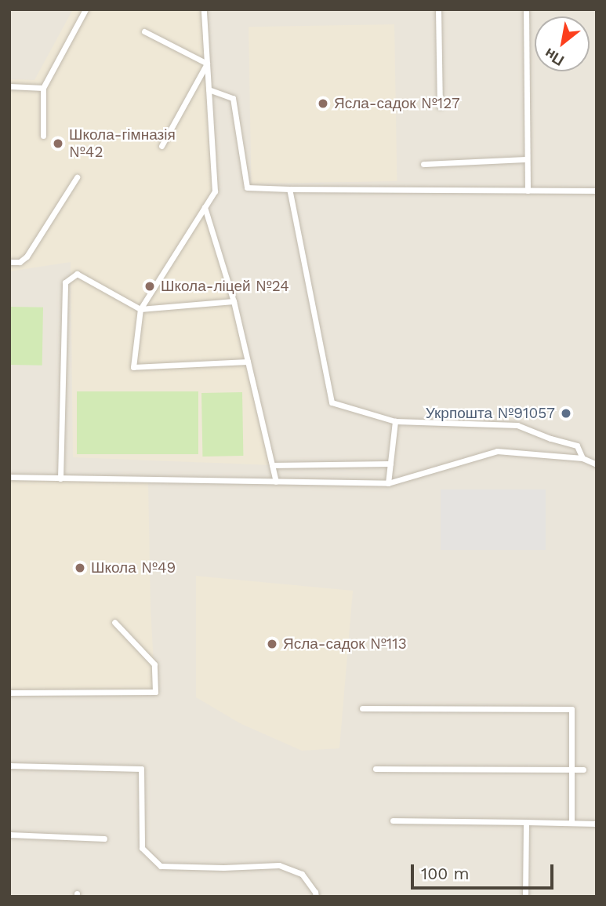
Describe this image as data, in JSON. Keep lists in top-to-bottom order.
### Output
{
  "places": [
    "Ясла-садок №127",
    "Школа-гімназія №42",
    "Школа-ліцей №24",
    "Укрпошта №91057",
    "Школа №49",
    "Ясла-садок №113"
  ],
  "scale_bar": "100 m",
  "north": "bottom left"
}
